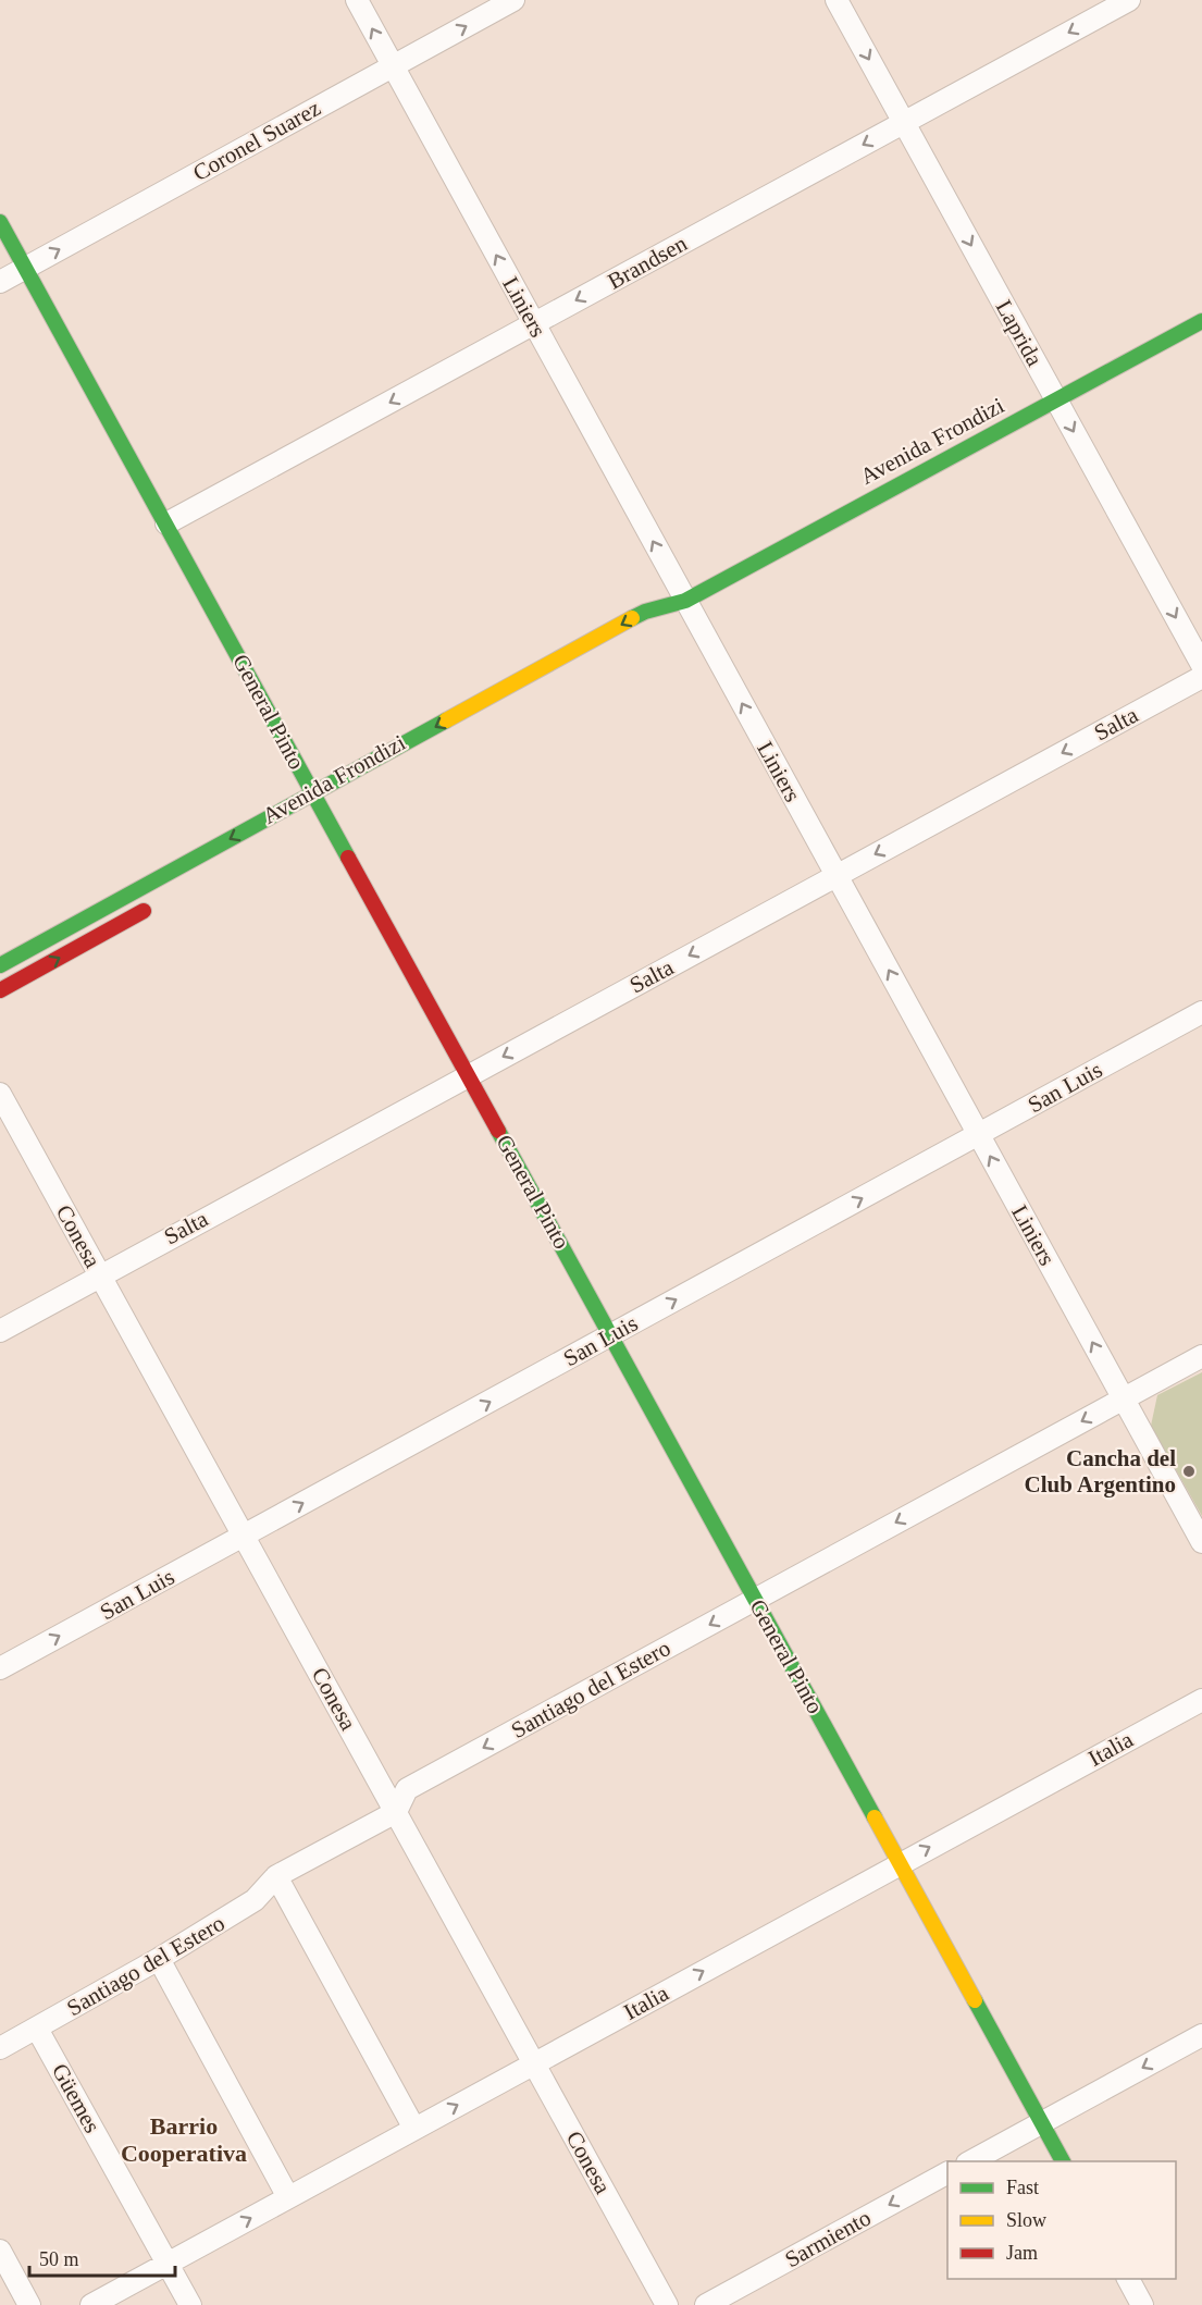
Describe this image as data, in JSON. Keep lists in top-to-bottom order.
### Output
{
  "streets": {
    "street": [
      "Coronel Suarez",
      "Brandsen",
      "Liniers",
      "Laprida",
      "Avenida Frondizi",
      "General Pinto",
      "Salta",
      "San Luis",
      "Conesa",
      "Santiago del Estero",
      "Italia",
      "Güemes",
      "Sarmiento"
    ]
  },
  "crossings": [
    ["Coronel Suarez", "Liniers"],
    ["Coronel Suarez", "General Pinto"],
    ["Brandsen", "Liniers"],
    ["Brandsen", "Laprida"],
    ["Brandsen", "General Pinto"],
    ["Liniers", "Avenida Frondizi"],
    ["Liniers", "Salta"],
    ["Liniers", "San Luis"],
    ["Liniers", "Santiago del Estero"],
    ["Laprida", "Avenida Frondizi"],
    ["Avenida Frondizi", "General Pinto"],
    ["General Pinto", "Salta"],
    ["General Pinto", "San Luis"],
    ["General Pinto", "Santiago del Estero"],
    ["General Pinto", "Italia"],
    ["Salta", "Conesa"],
    ["San Luis", "Conesa"],
    ["Conesa", "Santiago del Estero"],
    ["Conesa", "Italia"],
    ["Santiago del Estero", "Güemes"],
    ["Italia", "Güemes"]
  ],
  "one_way": [
    "Coronel Suarez",
    "Brandsen",
    "Liniers",
    "Laprida",
    "Avenida Frondizi",
    "Salta",
    "San Luis",
    "Santiago del Estero",
    "Italia",
    "Sarmiento"
  ],
  "districts": ["Barrio Cooperativa"],
  "places": ["Cancha del Club Argentino"],
  "legend": ["Fast", "Slow", "Jam"],
  "scale_bar": "50 m"
}
